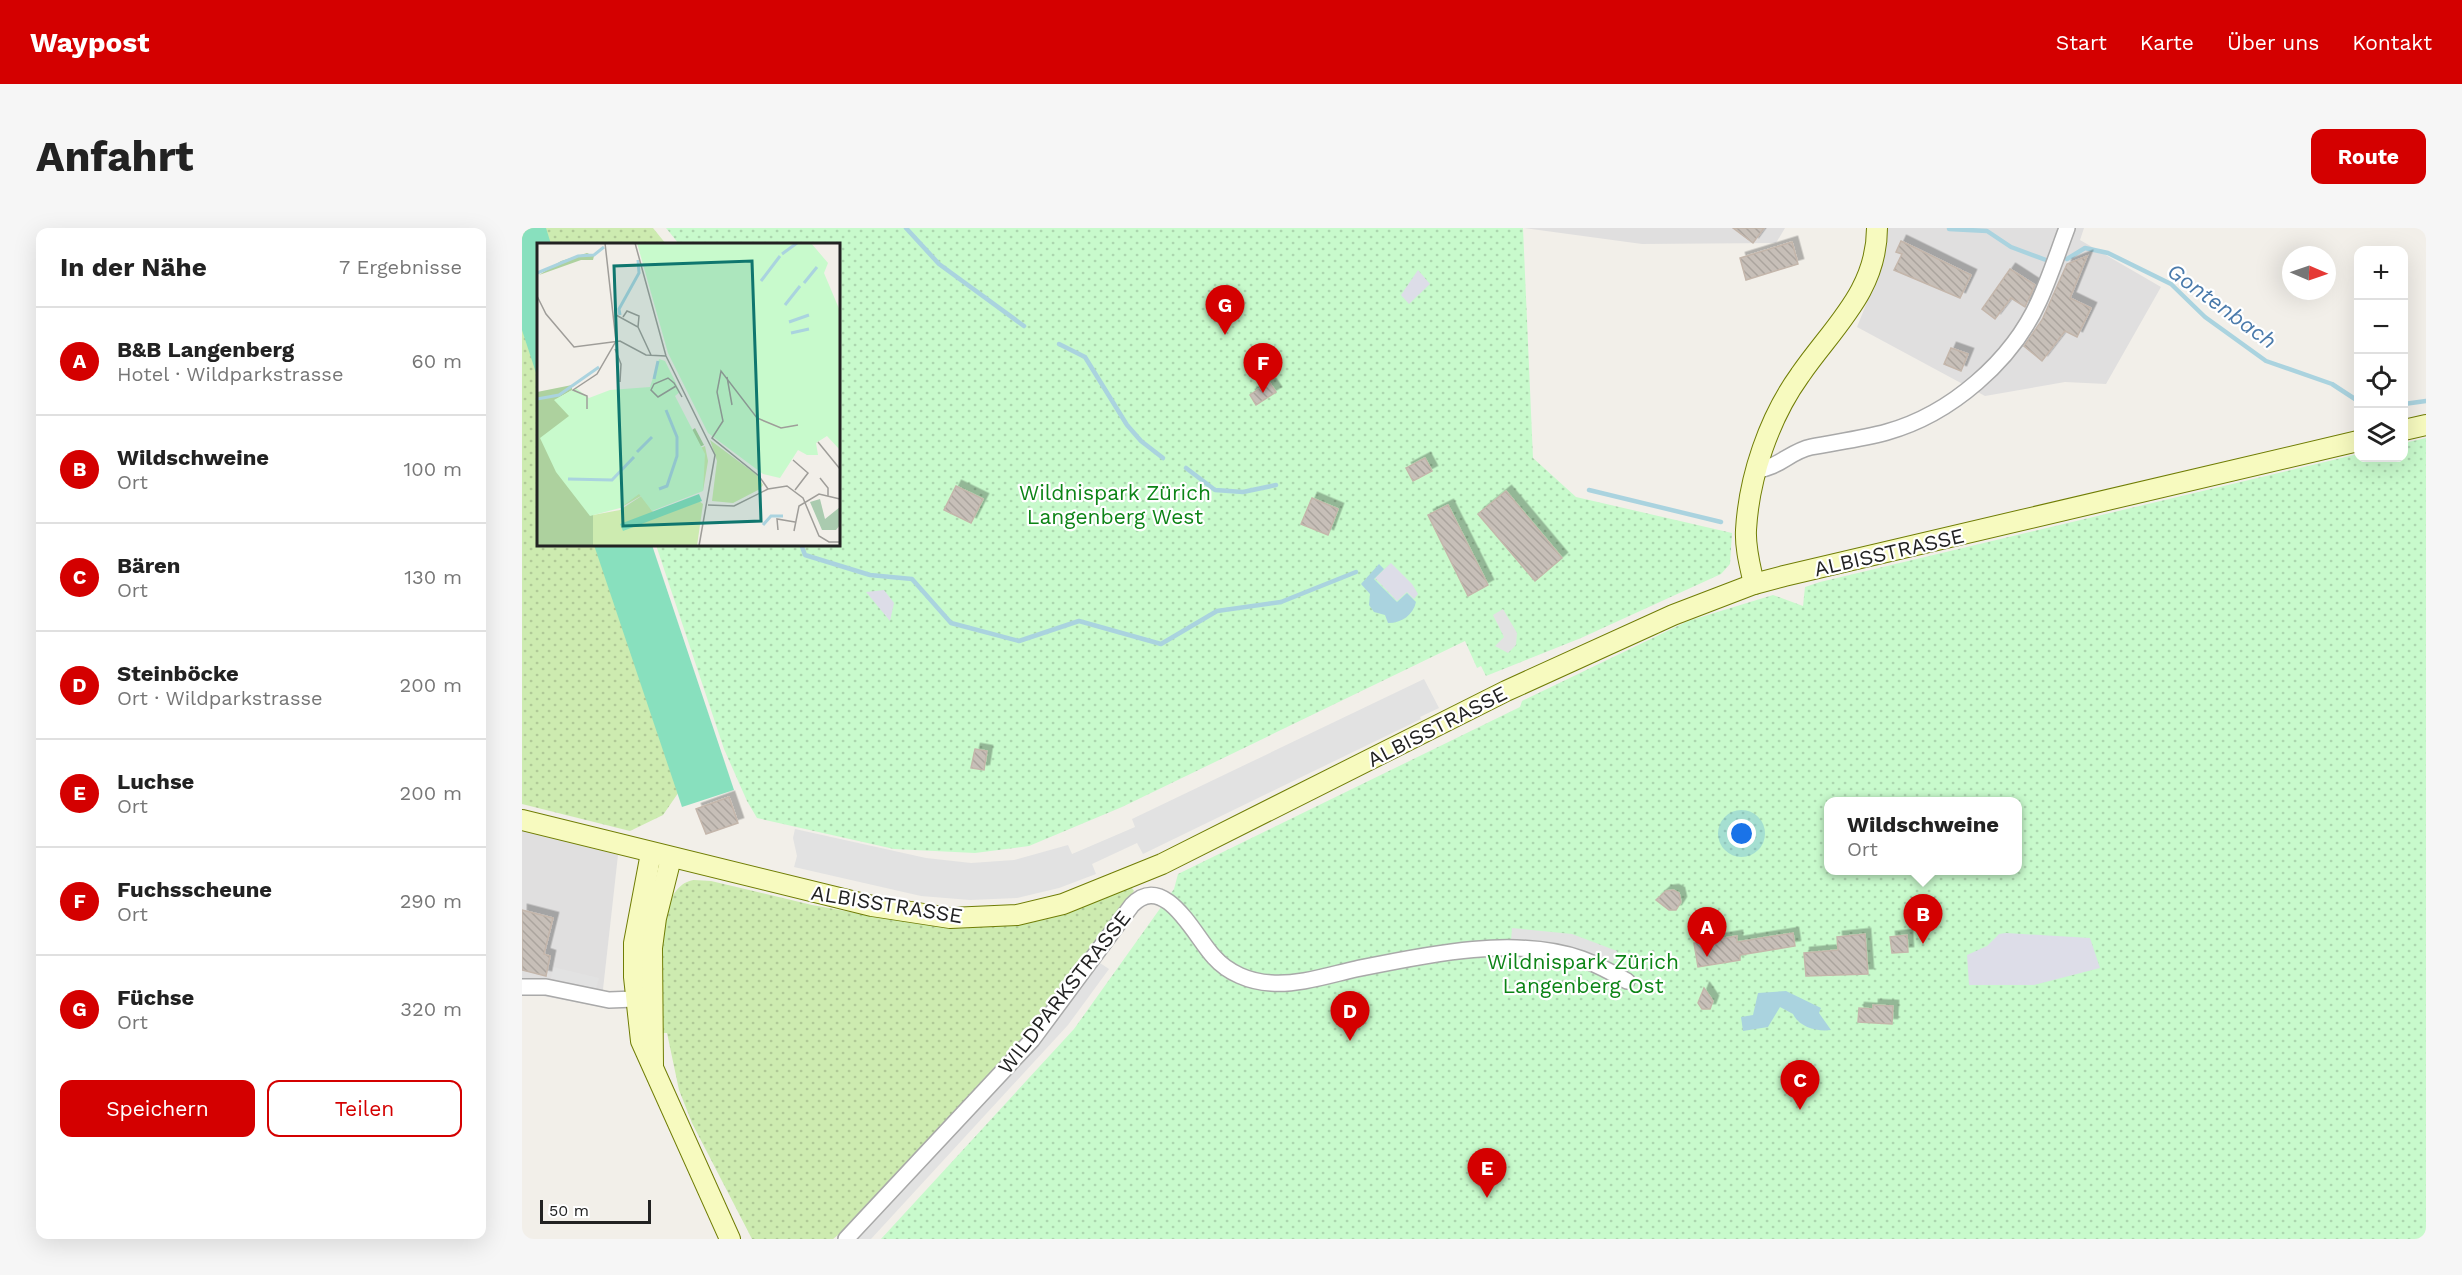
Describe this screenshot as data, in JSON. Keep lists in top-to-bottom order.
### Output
{
  "streets": {
    "main road": ["ALBISSTRASSE"],
    "street": ["WILDPARKSTRASSE"]
  },
  "water": ["Gontenbach"],
  "parks": ["Wildnispark Zürich Langenberg West", "Wildnispark Zürich Langenberg Ost"],
  "scale_bar": "50 m",
  "north": "right",
  "page": {
    "header": "Waypost",
    "nav": [
      "Start",
      "Karte",
      "Über uns",
      "Kontakt"
    ],
    "buttons": [
      "Route",
      ["Speichern", "Teilen"]
    ],
    "title": "Anfahrt",
    "heading": ["In der Nähe", "7 Ergebnisse"],
    "map_buttons": ["+", "−"],
    "pins": [
      "G",
      "F",
      "B",
      "A",
      "D",
      "C",
      "E"
    ],
    "list": [
      {
        "mark": "A",
        "name": "B&B Langenberg",
        "note": "Hotel · Wildparkstrasse",
        "value": "60 m"
      },
      {
        "mark": "B",
        "name": "Wildschweine",
        "note": "Ort",
        "value": "100 m"
      },
      {
        "mark": "C",
        "name": "Bären",
        "note": "Ort",
        "value": "130 m"
      },
      {
        "mark": "D",
        "name": "Steinböcke",
        "note": "Ort · Wildparkstrasse",
        "value": "200 m"
      },
      {
        "mark": "E",
        "name": "Luchse",
        "note": "Ort",
        "value": "200 m"
      },
      {
        "mark": "F",
        "name": "Fuchsscheune",
        "note": "Ort",
        "value": "290 m"
      },
      {
        "mark": "G",
        "name": "Füchse",
        "note": "Ort",
        "value": "320 m"
      }
    ],
    "popup": ["Wildschweine", "Ort"],
    "scale": "50 m"
  }
}
